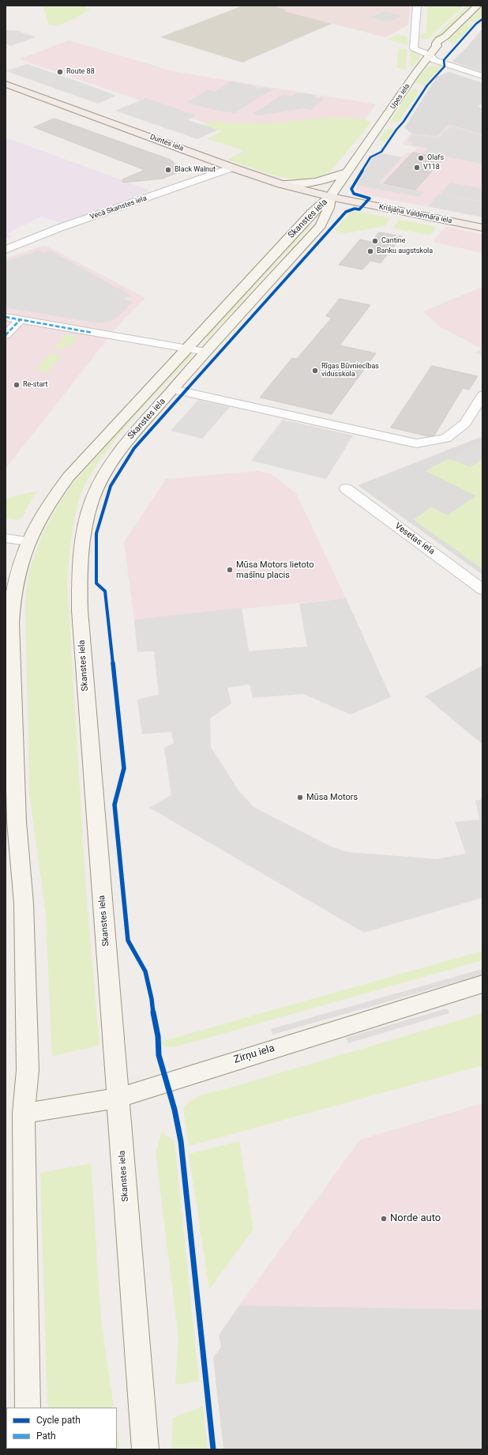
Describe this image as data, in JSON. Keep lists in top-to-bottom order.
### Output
{
  "streets": {
    "main road": [
      "Upes iela",
      "Duntes iela",
      "Krišjāņa Valdemāra iela",
      "Skanstes iela",
      "Zirņu iela"
    ],
    "street": ["Vecā Skanstes iela", "Vesetas iela"]
  },
  "crossings": [
    ["Upes iela", "Duntes iela"],
    ["Upes iela", "Krišjāņa Valdemāra iela"],
    ["Upes iela", "Skanstes iela"],
    ["Duntes iela", "Vecā Skanstes iela"],
    ["Duntes iela", "Krišjāņa Valdemāra iela"],
    ["Duntes iela", "Skanstes iela"],
    ["Krišjāņa Valdemāra iela", "Skanstes iela"],
    ["Skanstes iela", "Zirņu iela"]
  ],
  "places": [
    "Route 88",
    "Olafs",
    "V118",
    "Black Walnut",
    "Cantine",
    "Banku augstskola",
    "Rīgas Būvniecības vidusskola",
    "Re-start",
    "Mūsa Motors lietoto mašīnu placis",
    "Mūsa Motors",
    "Norde auto"
  ],
  "legend": ["Cycle path", "Path"]
}
